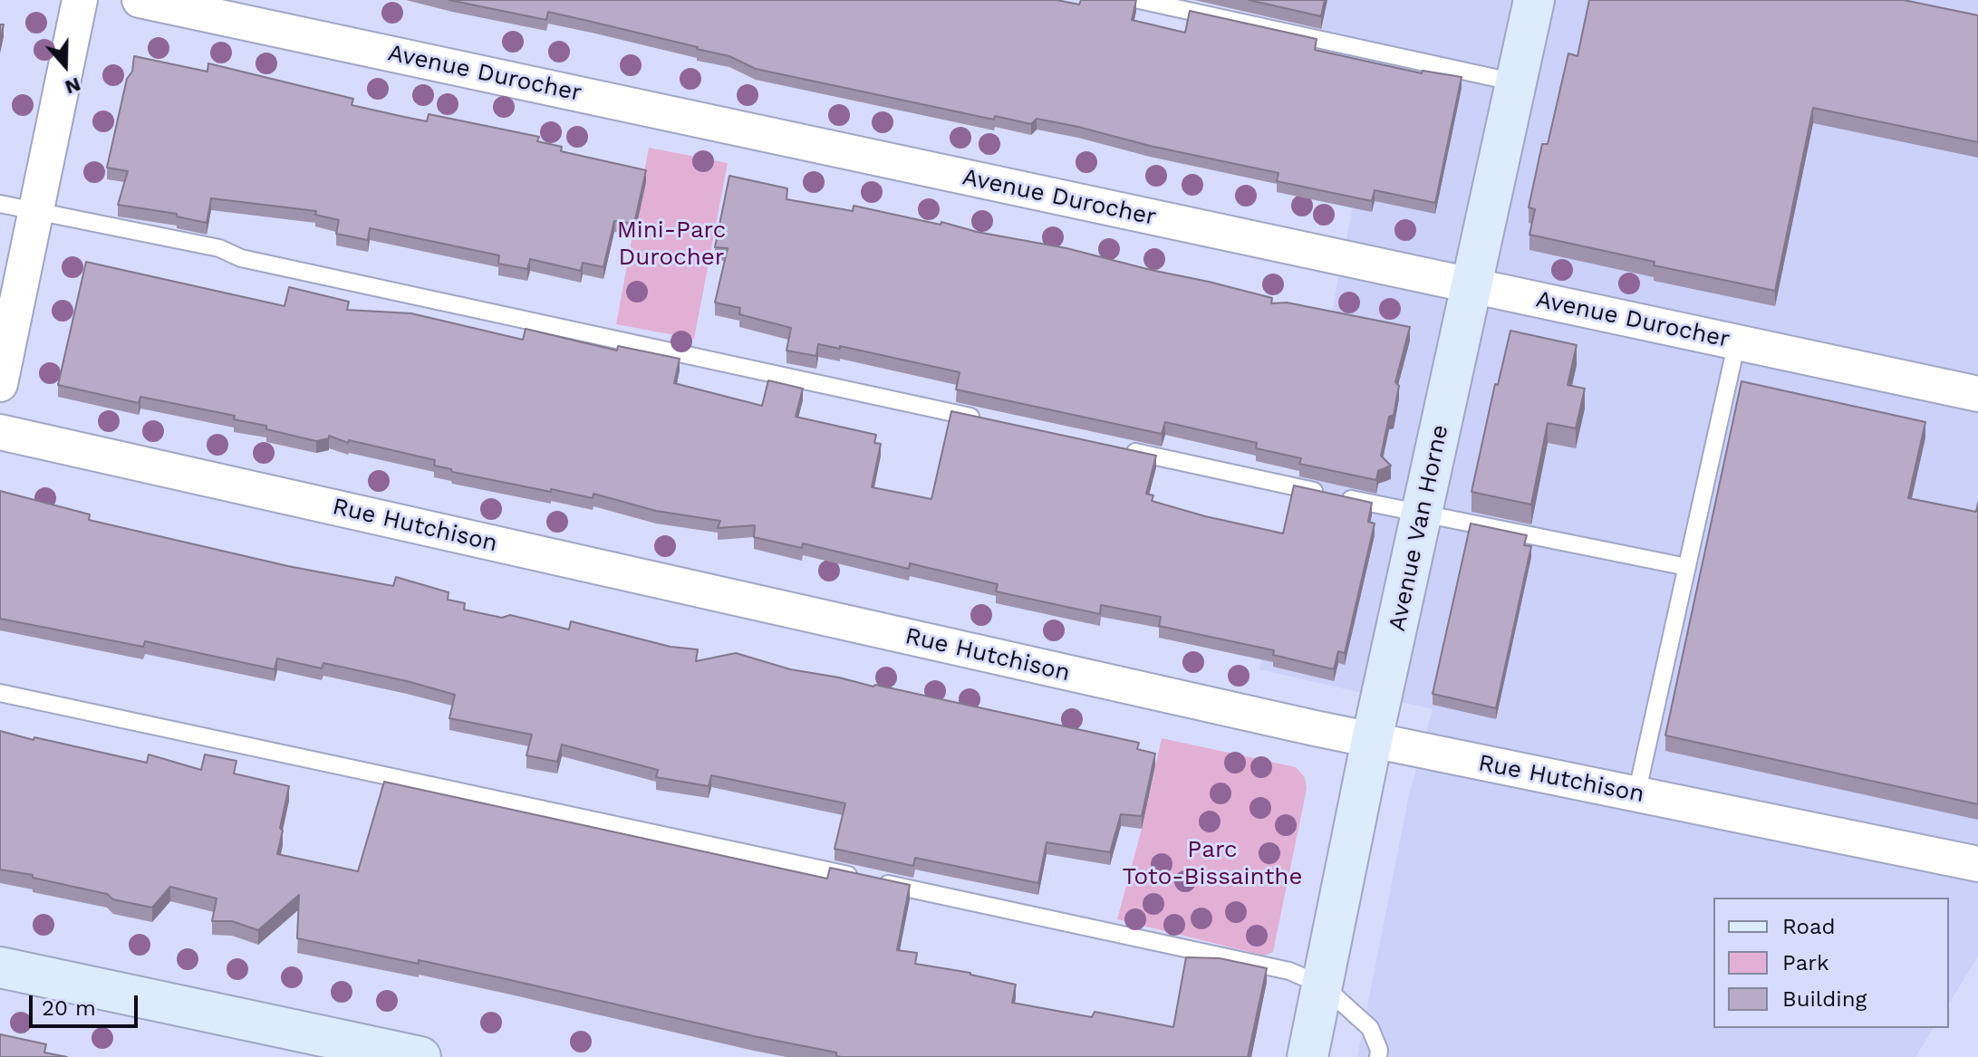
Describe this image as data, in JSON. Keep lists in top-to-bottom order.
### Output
{
  "streets": {
    "main road": ["Avenue Van Horne"],
    "street": ["Avenue Durocher", "Rue Hutchison"]
  },
  "crossings": [
    ["Avenue Durocher", "Avenue Van Horne"],
    ["Rue Hutchison", "Avenue Van Horne"]
  ],
  "parks": ["Mini-Parc Durocher", "Parc Toto-Bissainthe"],
  "legend": ["Road", "Park", "Building"],
  "scale_bar": "20 m",
  "north": "bottom"
}
